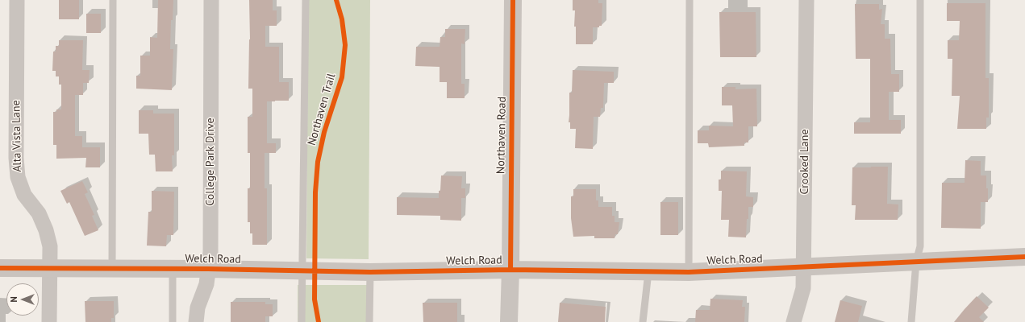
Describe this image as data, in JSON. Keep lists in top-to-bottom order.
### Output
{
  "streets": {
    "street": [
      "Northaven Road",
      "Alta Vista Lane",
      "College Park Drive",
      "Crooked Lane",
      "Welch Road"
    ],
    "cycle path": ["Northaven Trail"]
  },
  "crossings": [
    ["Northaven Road", "Welch Road"],
    ["Alta Vista Lane", "Welch Road"],
    ["College Park Drive", "Welch Road"],
    ["Crooked Lane", "Welch Road"]
  ],
  "north": "left"
}
